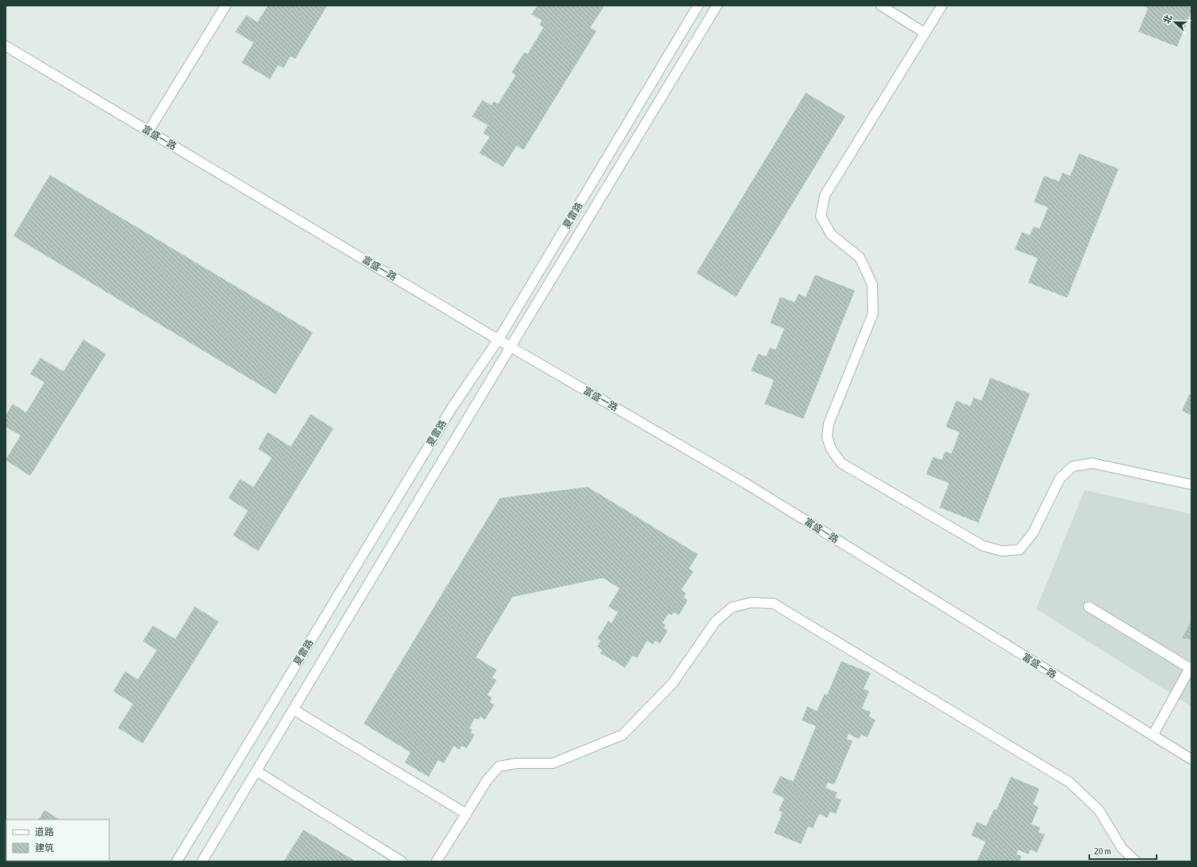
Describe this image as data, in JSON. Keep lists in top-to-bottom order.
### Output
{
  "streets": {
    "street": ["富盛一路", "夏雷路"]
  },
  "crossings": [
    ["富盛一路", "夏雷路"]
  ],
  "legend": ["道路", "建筑"],
  "scale_bar": "20 m",
  "north": "left"
}
